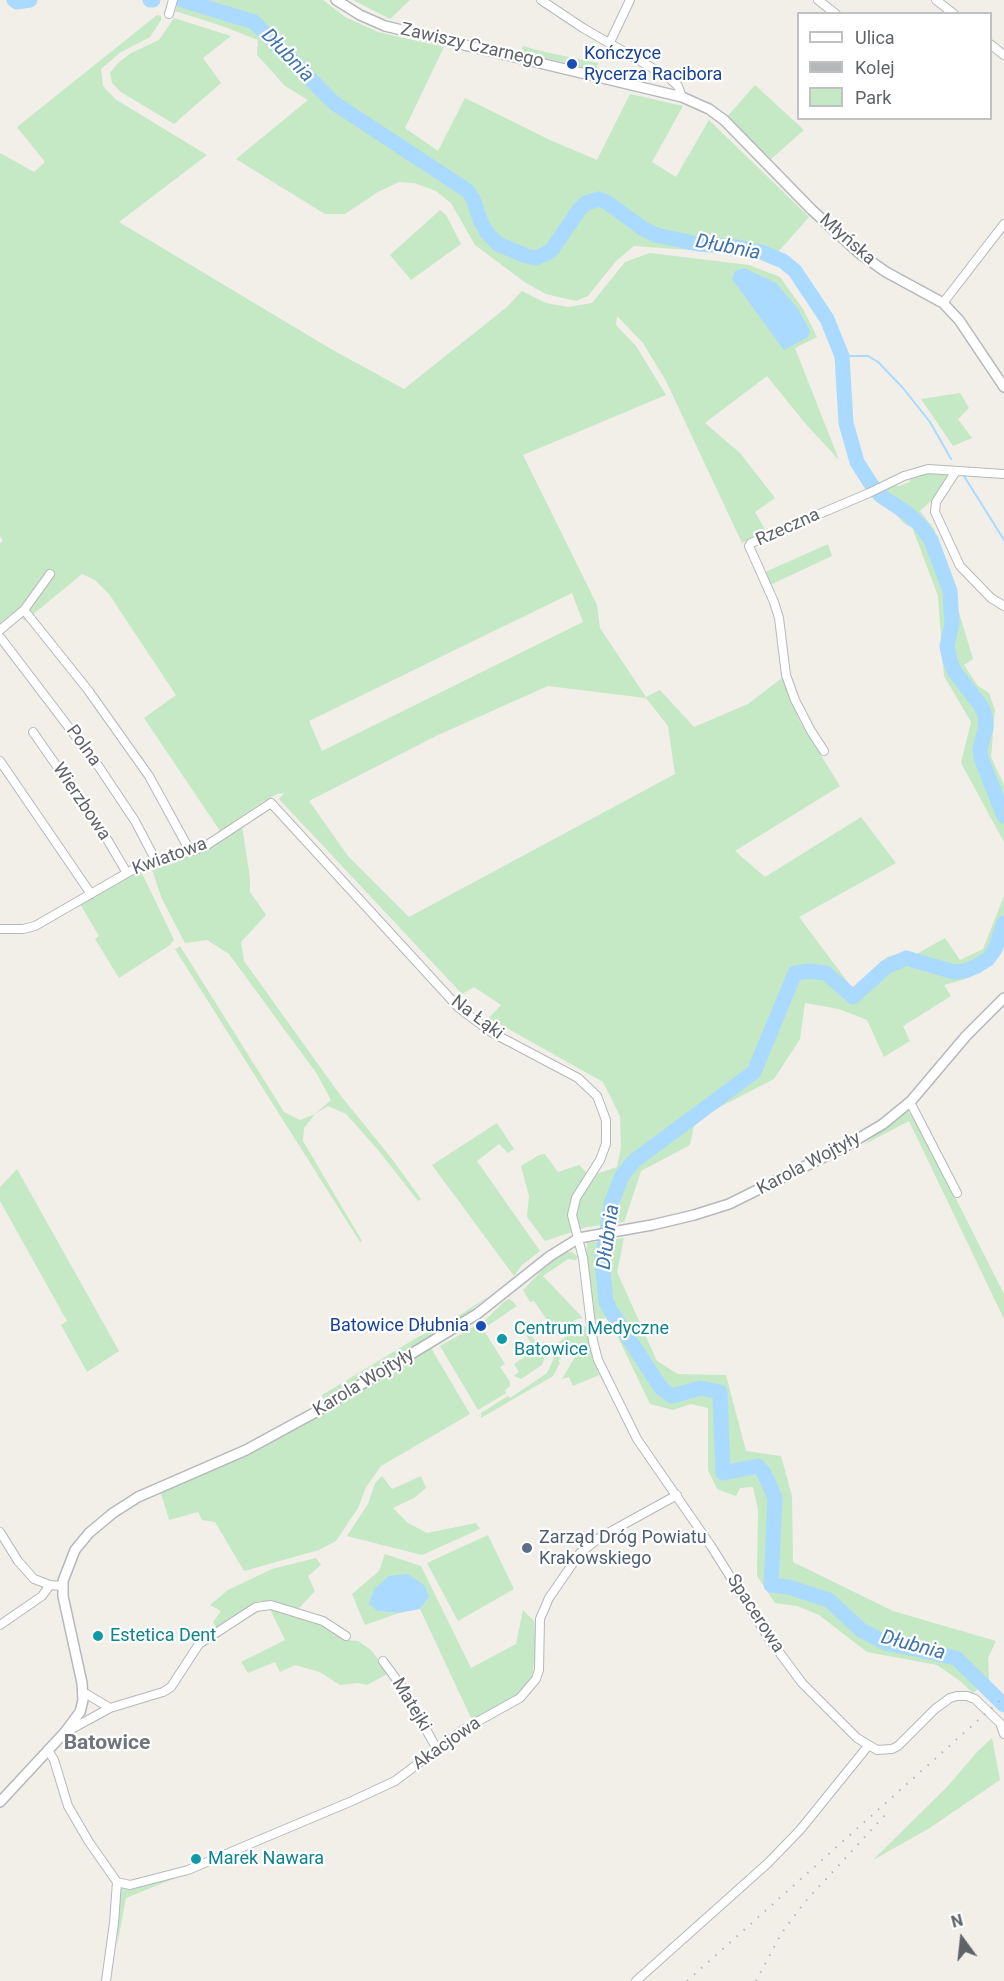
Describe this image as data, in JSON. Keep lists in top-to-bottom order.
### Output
{
  "streets": {
    "street": [
      "Zawiszy Czarnego",
      "Młyńska",
      "Rzeczna",
      "Polna",
      "Wierzbowa",
      "Kwiatowa",
      "Na Łąki",
      "Karola Wojtyły",
      "Spacerowa",
      "Matejki",
      "Akacjowa"
    ]
  },
  "crossings": [
    ["Zawiszy Czarnego", "Młyńska"],
    ["Polna", "Kwiatowa"],
    ["Wierzbowa", "Kwiatowa"],
    ["Kwiatowa", "Na Łąki"],
    ["Na Łąki", "Karola Wojtyły"],
    ["Na Łąki", "Spacerowa"],
    ["Karola Wojtyły", "Spacerowa"],
    ["Spacerowa", "Akacjowa"],
    ["Matejki", "Akacjowa"]
  ],
  "districts": ["Batowice"],
  "water": ["Dłubnia"],
  "places": [
    "Kończyce Rycerza Racibora",
    "Batowice Dłubnia",
    "Centrum Medyczne Batowice",
    "Zarząd Dróg Powiatu Krakowskiego",
    "Estetica Dent",
    "Marek Nawara"
  ],
  "legend": ["Ulica", "Kolej", "Park"],
  "north": "top"
}
